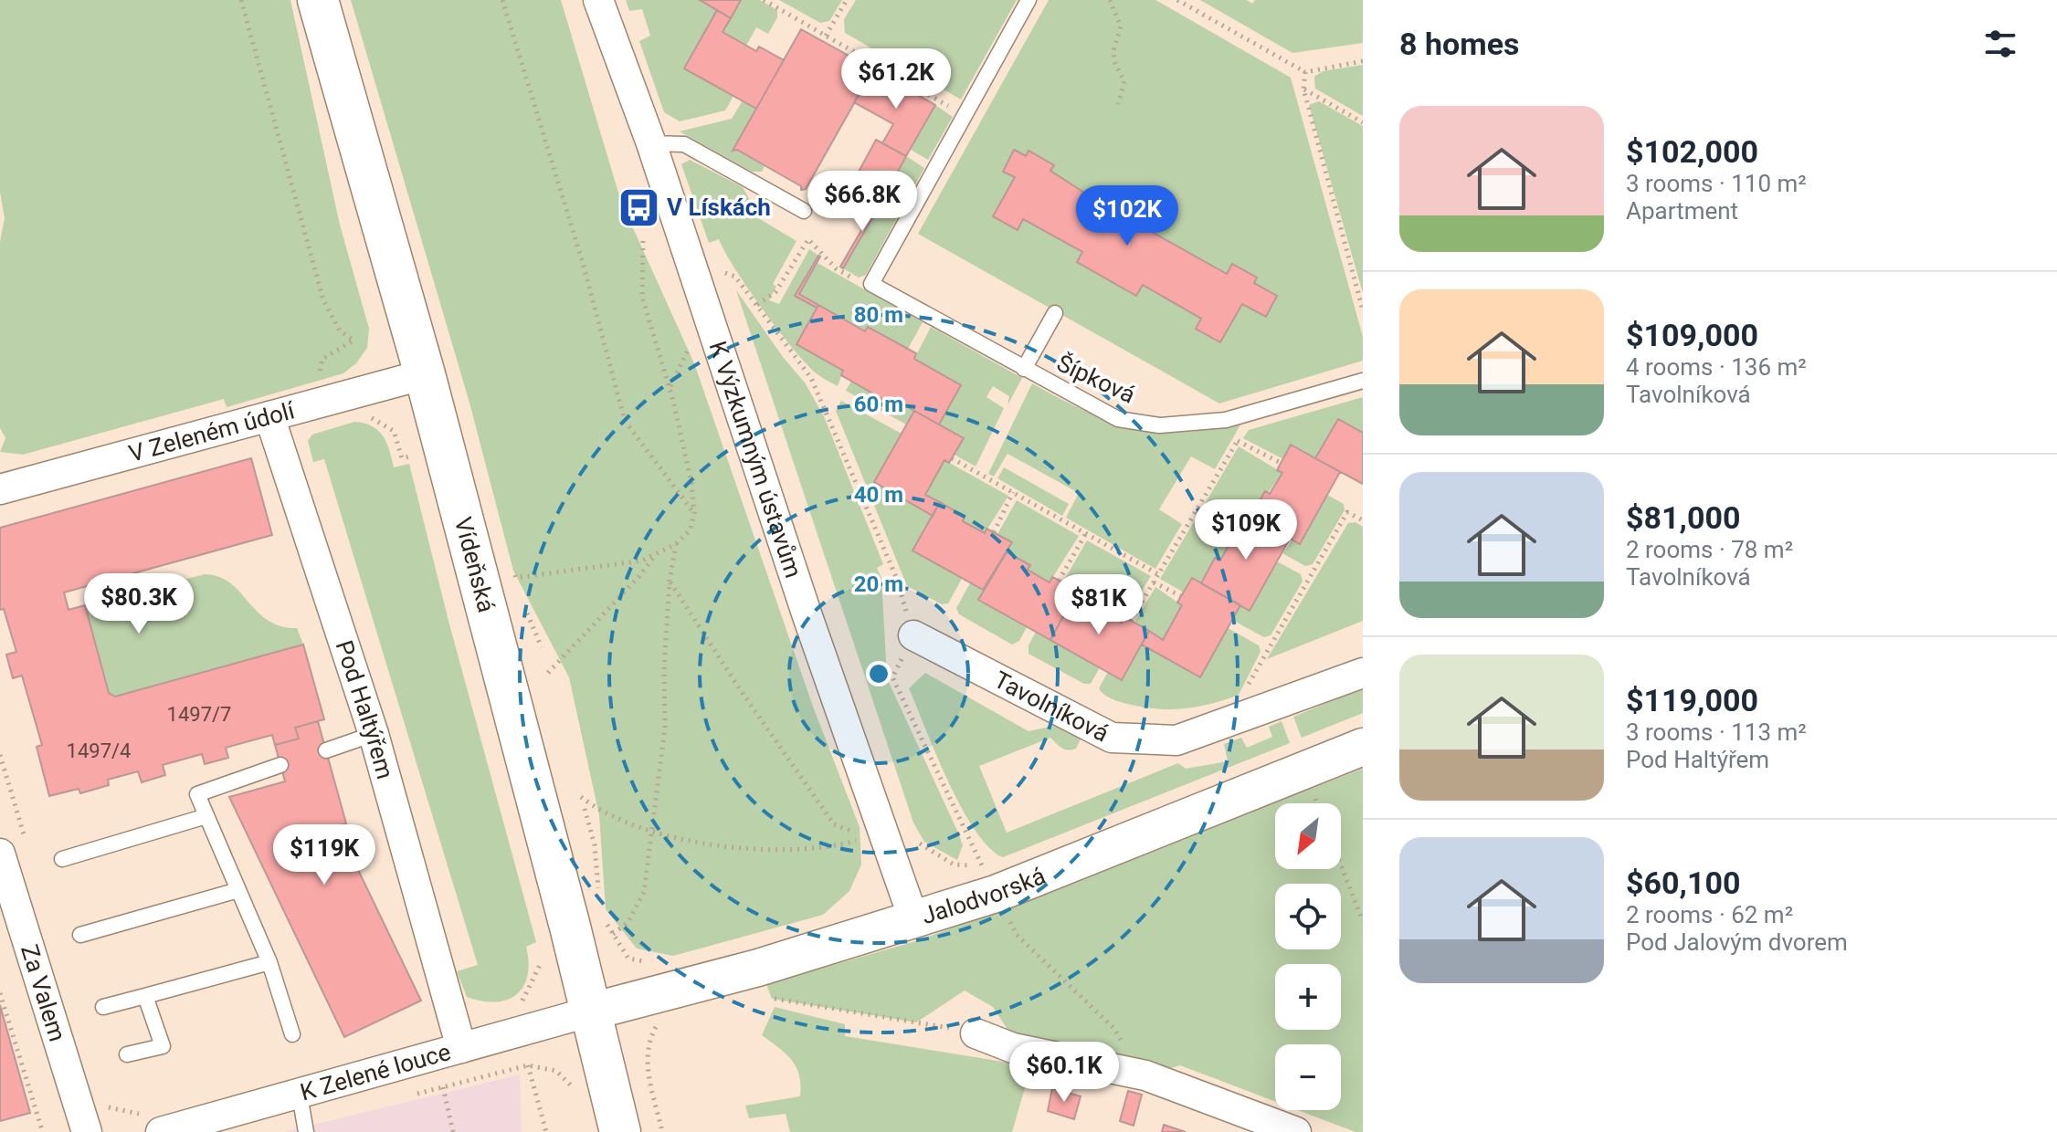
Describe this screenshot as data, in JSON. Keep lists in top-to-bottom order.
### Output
{
  "streets": {
    "main road": ["Vídeňská"],
    "street": [
      "V Zeleném údolí",
      "K Výzkumným ústavům",
      "Tavolníková",
      "Pod Haltýřem",
      "Jalodvorská",
      "Za Valem",
      "K Zelené louce"
    ],
    "lane": ["Šípková"]
  },
  "crossings": [
    ["V Zeleném údolí", "Vídeňská"],
    ["V Zeleném údolí", "Pod Haltýřem"],
    ["K Výzkumným ústavům", "Jalodvorská"],
    ["Vídeňská", "Jalodvorská"],
    ["Vídeňská", "K Zelené louce"],
    ["Pod Haltýřem", "K Zelené louce"],
    ["Jalodvorská", "K Zelené louce"]
  ],
  "places": {
    "bus stop": ["V Lískách"]
  },
  "house_numbers": ["1497/7", "1497/4"],
  "north": "bottom left",
  "page": {
    "heading": "8 homes",
    "price": [
      "$61.2K",
      "$66.8K",
      "$102K",
      "$109K",
      "$80.3K",
      "$81K",
      "$119K",
      "$60.1K"
    ],
    "list": [
      {
        "name": "$102,000",
        "note": "3 rooms · 110 m² · Apartment"
      },
      {
        "name": "$109,000",
        "note": "4 rooms · 136 m² · Tavolníková"
      },
      {
        "name": "$81,000",
        "note": "2 rooms · 78 m² · Tavolníková"
      },
      {
        "name": "$119,000",
        "note": "3 rooms · 113 m² · Pod Haltýřem"
      },
      {
        "name": "$60,100",
        "note": "2 rooms · 62 m² · Pod Jalovým dvorem"
      }
    ],
    "map_buttons": ["+", "−"]
  },
  "rings": [
    "80 m",
    "60 m",
    "40 m",
    "20 m"
  ]
}
